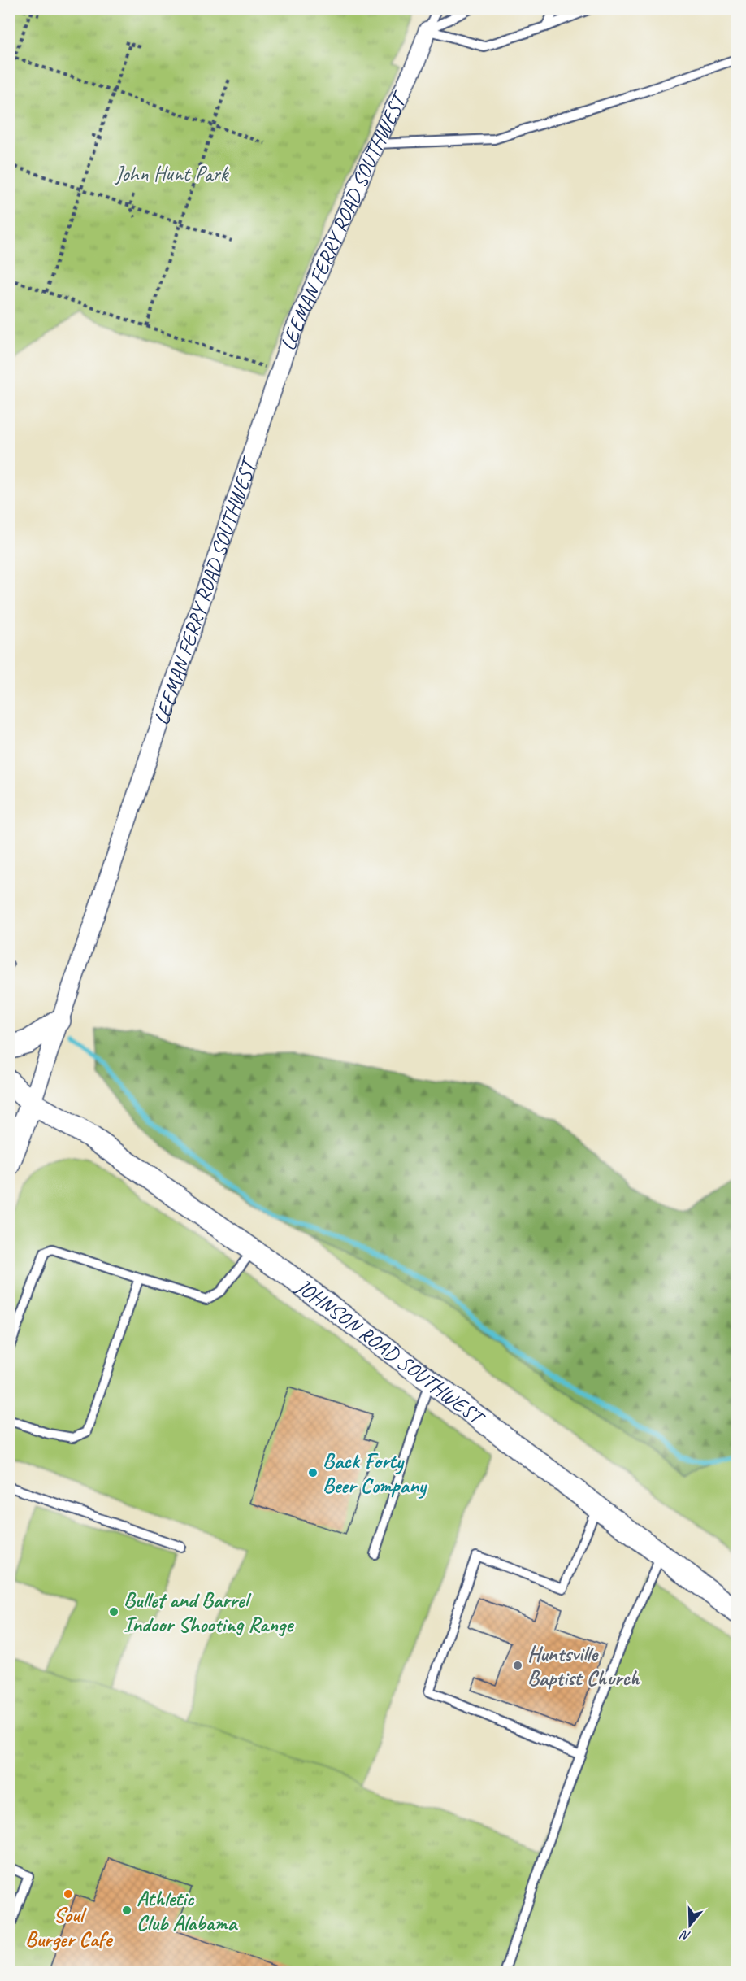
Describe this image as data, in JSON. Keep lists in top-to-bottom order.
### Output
{
  "streets": {
    "street": ["LEEMAN FERRY ROAD SOUTHWEST", "JOHNSON ROAD SOUTHWEST"]
  },
  "crossings": [
    ["LEEMAN FERRY ROAD SOUTHWEST", "JOHNSON ROAD SOUTHWEST"]
  ],
  "parks": ["John Hunt Park"],
  "places": [
    "Back Forty Beer Company",
    "Bullet and Barrel Indoor Shooting Range",
    "Huntsville Baptist Church",
    "Soul Burger Cafe",
    "Athletic Club Alabama"
  ],
  "north": "bottom"
}
